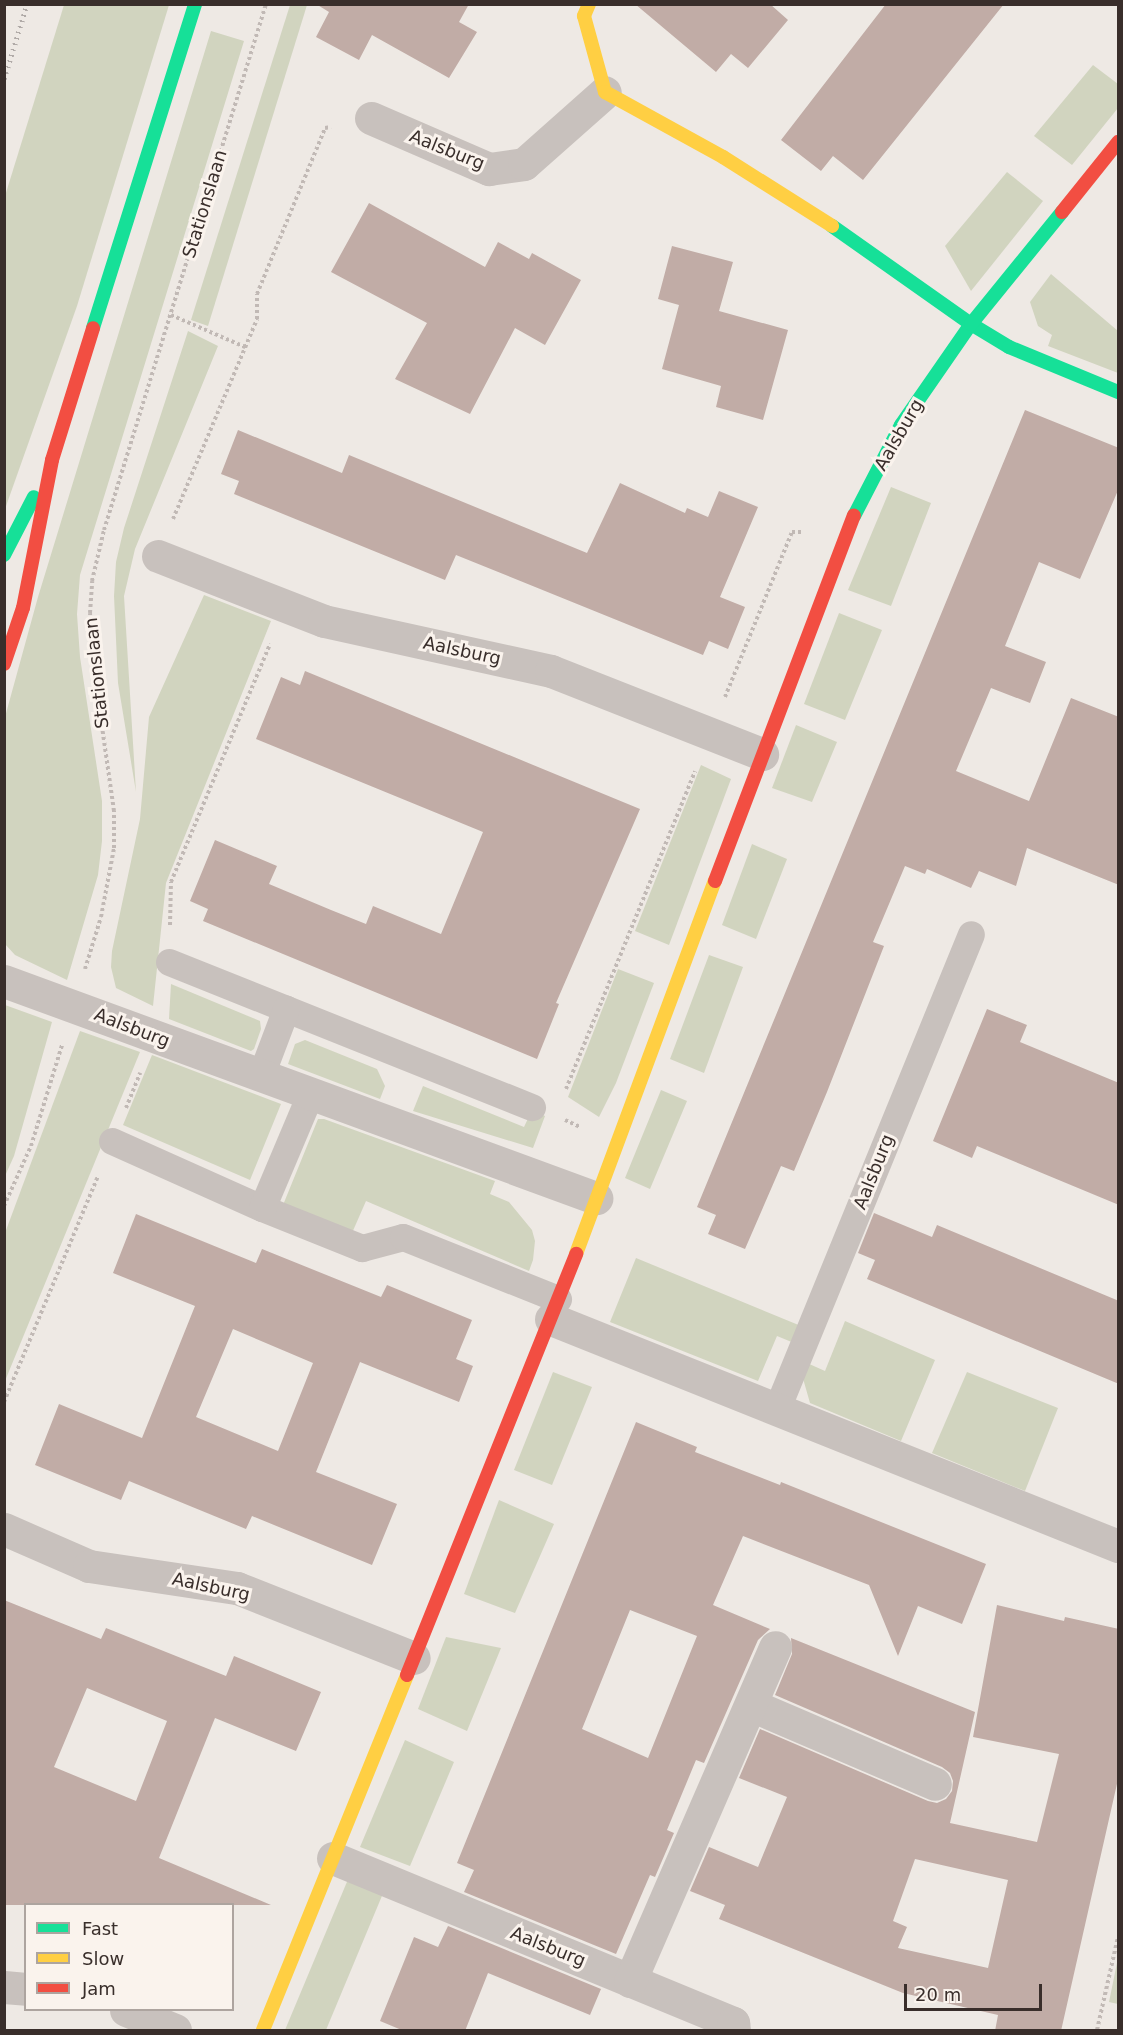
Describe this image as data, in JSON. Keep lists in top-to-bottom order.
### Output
{
  "streets": {
    "street": ["Aalsburg"],
    "path": ["Stationslaan"]
  },
  "crossings": [
    ["Aalsburg", "Stationslaan"]
  ],
  "legend": ["Fast", "Slow", "Jam"],
  "scale_bar": "20 m"
}
